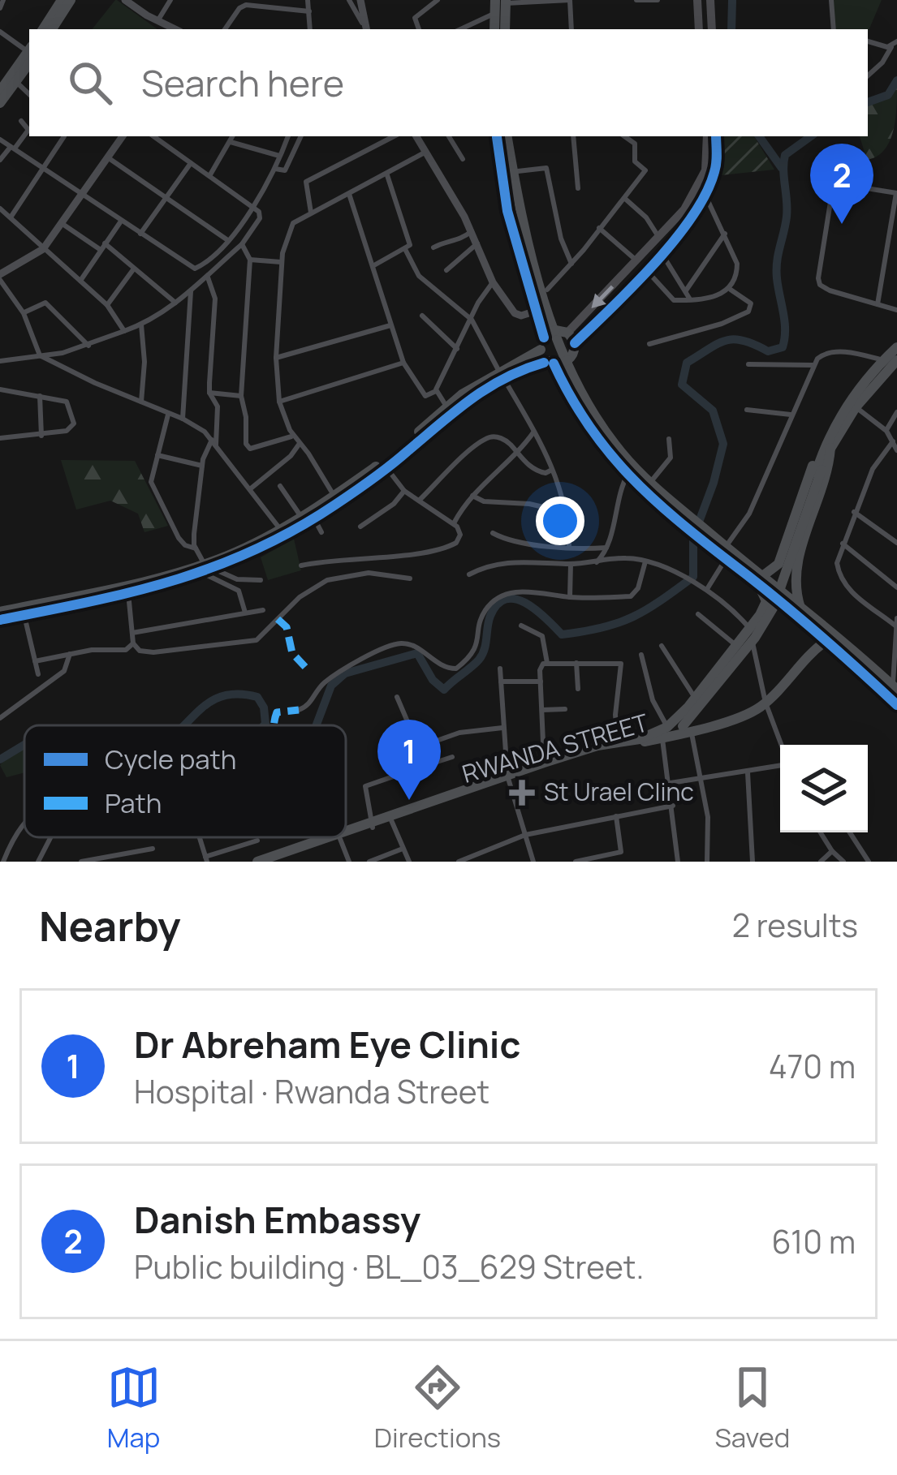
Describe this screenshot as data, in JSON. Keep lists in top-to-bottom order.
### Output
{
  "streets": {
    "main road": ["RWANDA STREET"]
  },
  "places": {
    "health": ["St Urael Clinc"]
  },
  "legend": ["Cycle path", "Path"],
  "page": {
    "search": "Search here",
    "pins": ["2", "1"],
    "heading": ["Nearby", "2 results"],
    "list": [
      {
        "mark": "1",
        "name": "Dr Abreham Eye Clinic",
        "note": "Hospital · Rwanda Street",
        "value": "470 m"
      },
      {
        "mark": "2",
        "name": "Danish Embassy",
        "note": "Public building · BL_03_629 Street.",
        "value": "610 m"
      }
    ],
    "nav": ["Map", "Directions", "Saved"]
  }
}
